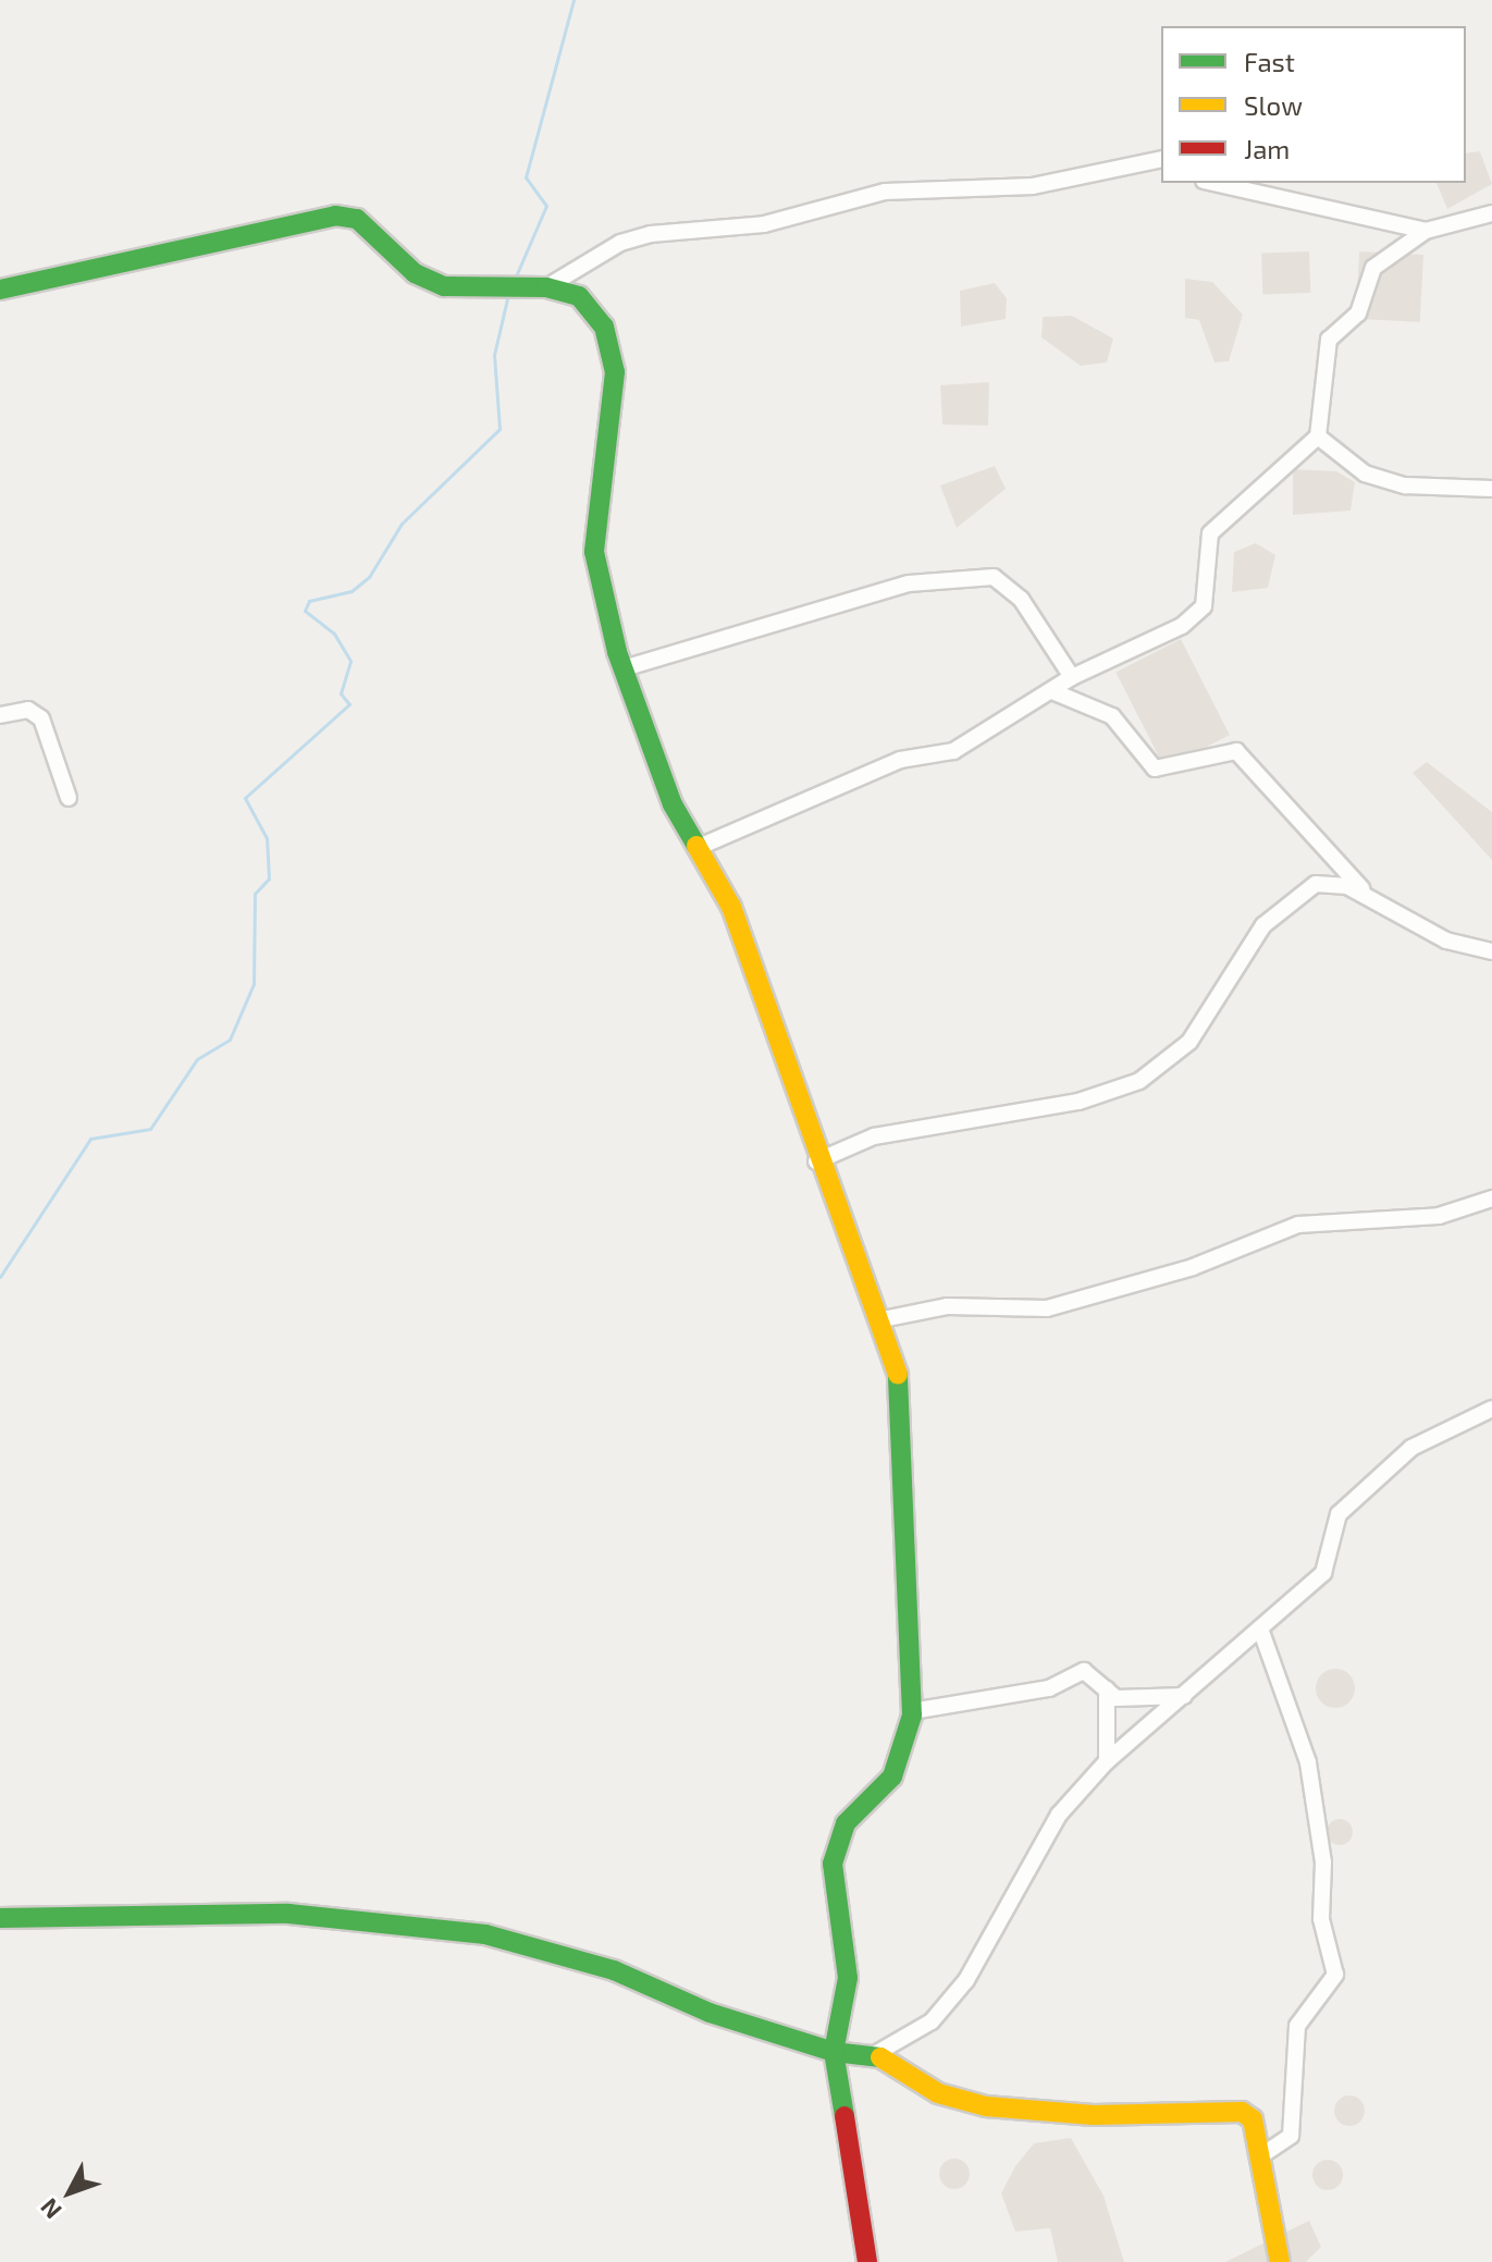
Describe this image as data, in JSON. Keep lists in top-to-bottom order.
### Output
{
  "legend": ["Fast", "Slow", "Jam"],
  "north": "bottom left"
}
